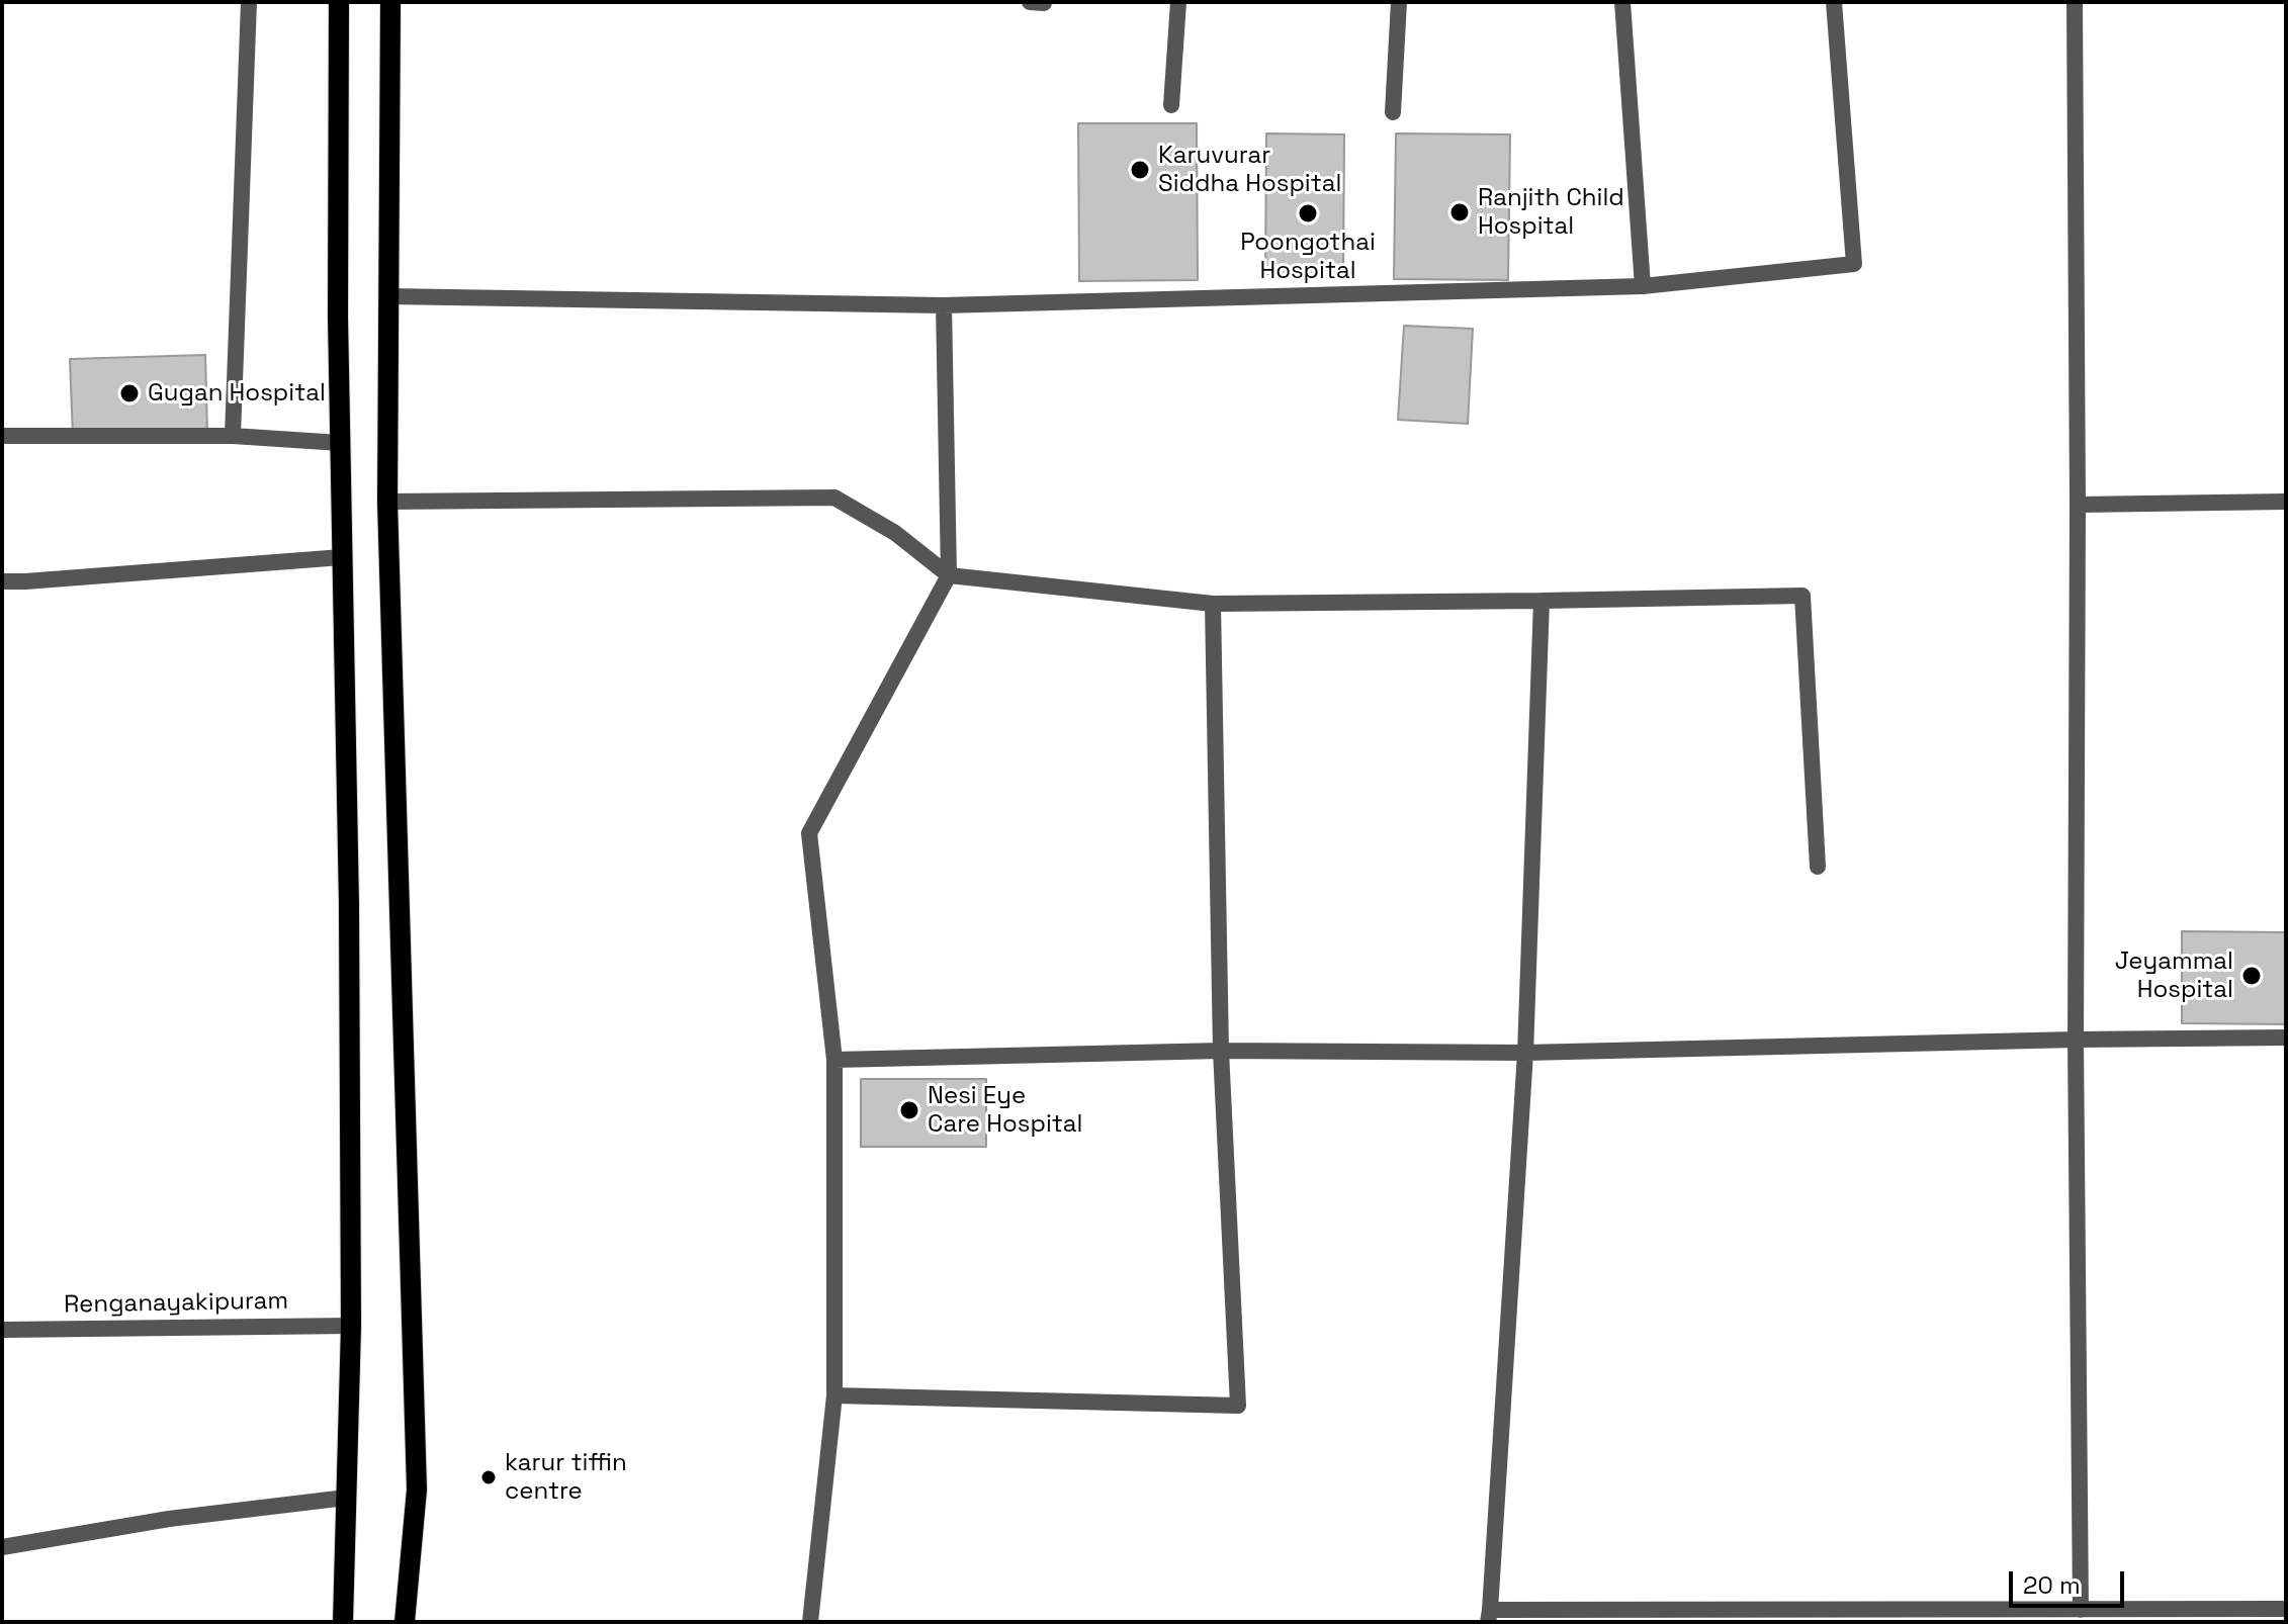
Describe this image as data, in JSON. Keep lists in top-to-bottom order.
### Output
{
  "streets": {
    "street": ["Renganayakipuram"]
  },
  "places": [
    "Karuvurar Siddha Hospital",
    "Ranjith Child Hospital",
    "Poongothai Hospital",
    "Gugan Hospital",
    "Jeyammal Hospital",
    "Nesi Eye Care Hospital",
    "karur tiffin centre"
  ],
  "scale_bar": "20 m"
}
